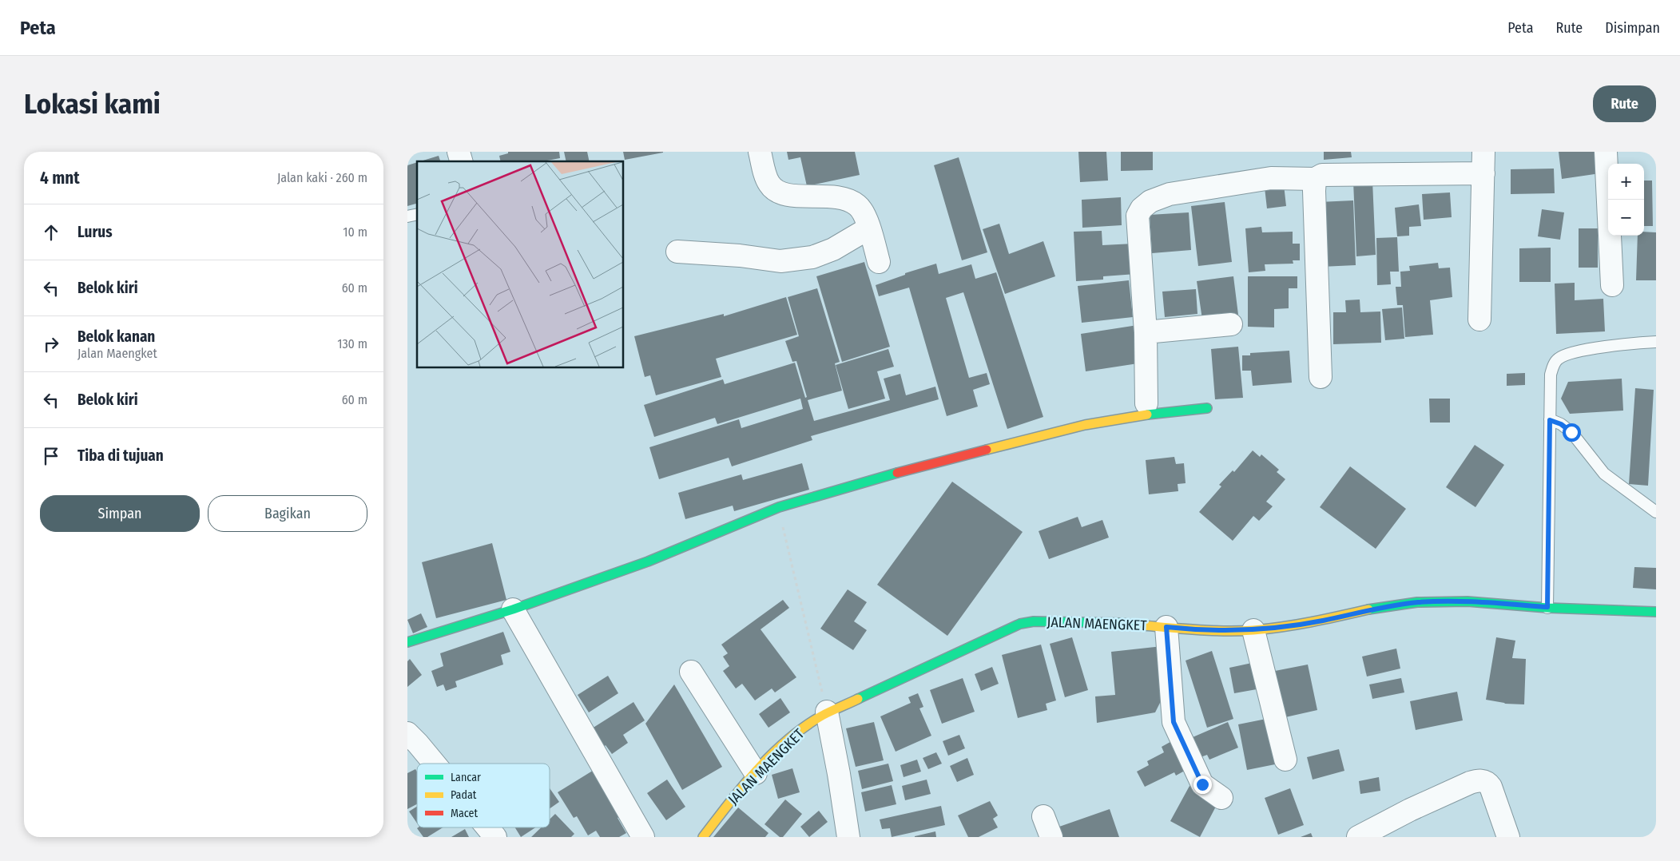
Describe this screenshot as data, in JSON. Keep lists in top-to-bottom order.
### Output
{
  "streets": {
    "street": ["JALAN MAENGKET"]
  },
  "legend": ["Lancar", "Padat", "Macet"],
  "page": {
    "header": "Peta",
    "nav": ["Peta", "Rute", "Disimpan"],
    "buttons": [
      "Rute",
      ["Simpan", "Bagikan"]
    ],
    "title": "Lokasi kami",
    "heading": ["4 mnt", "Jalan kaki · 260 m"],
    "map_buttons": ["+", "−"],
    "list": [
      ["Lurus", "10 m"],
      ["Belok kiri", "60 m"],
      ["Belok kanan", "Jalan Maengket", "130 m"],
      ["Belok kiri", "60 m"],
      "Tiba di tujuan"
    ]
  }
}
